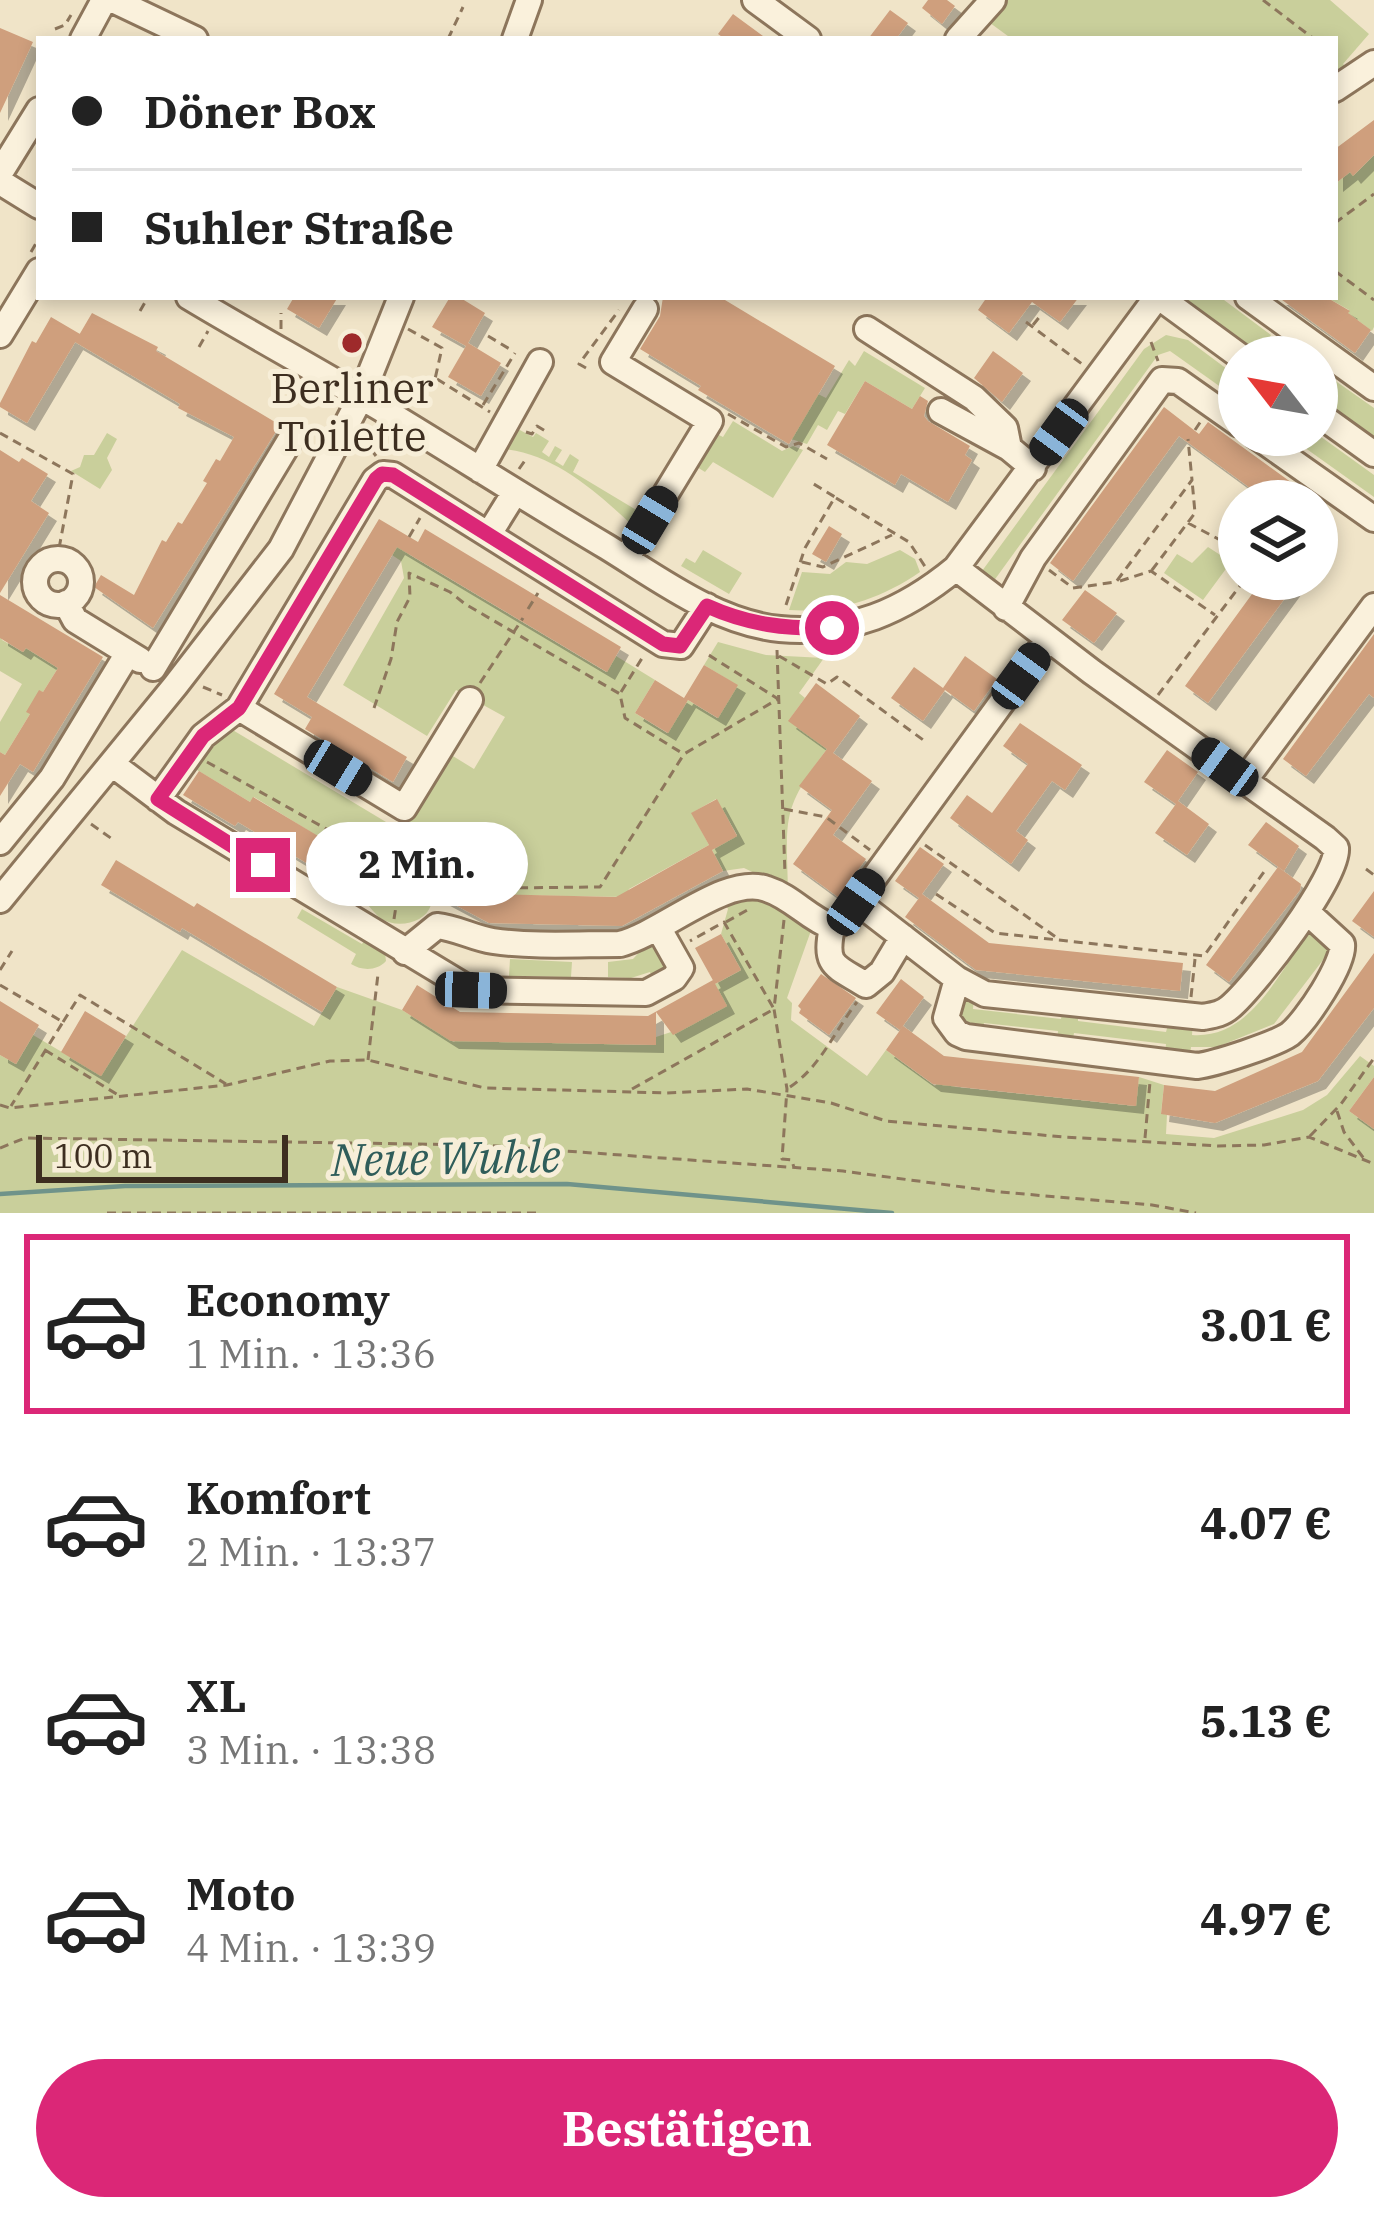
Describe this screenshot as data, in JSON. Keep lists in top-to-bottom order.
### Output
{
  "water": ["Neue Wuhle"],
  "places": ["Berliner Toilette"],
  "scale_bar": "100 m",
  "north": "top left",
  "page": {
    "banner": ["Döner Box", "Suhler Straße"],
    "bubble": "2 Min.",
    "scale": "100 m",
    "list": [
      {
        "name": "Economy",
        "note": "1 Min. · 13:36",
        "value": "3.01 €"
      },
      {
        "name": "Komfort",
        "note": "2 Min. · 13:37",
        "value": "4.07 €"
      },
      {
        "name": "XL",
        "note": "3 Min. · 13:38",
        "value": "5.13 €"
      },
      {
        "name": "Moto",
        "note": "4 Min. · 13:39",
        "value": "4.97 €"
      }
    ],
    "buttons": "Bestätigen"
  }
}
